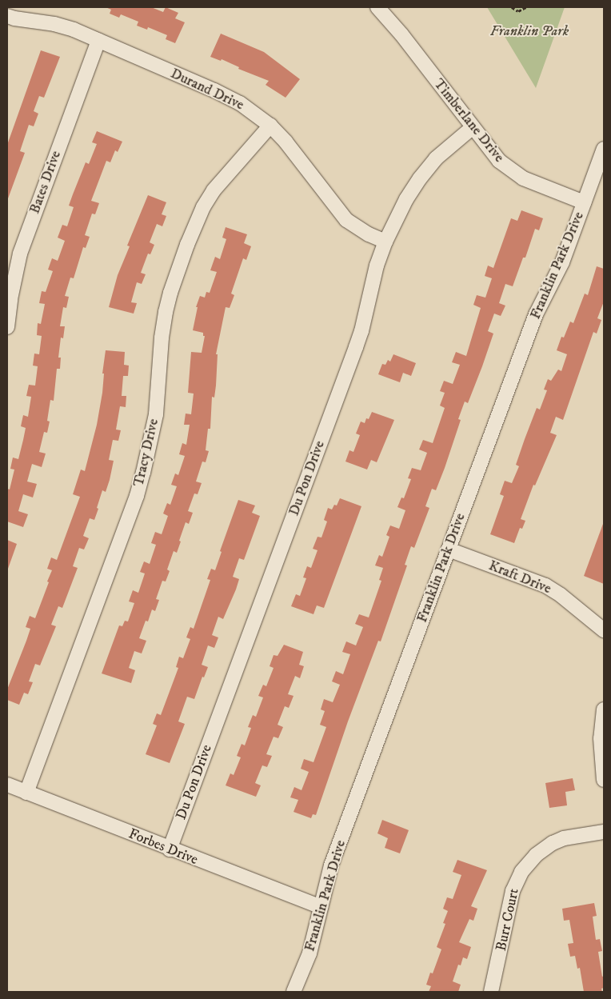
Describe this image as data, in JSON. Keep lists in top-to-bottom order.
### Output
{
  "streets": {
    "street": [
      "Durand Drive",
      "Timberlane Drive",
      "Bates Drive",
      "Franklin Park Drive",
      "Tracy Drive",
      "Du Pon Drive",
      "Kraft Drive",
      "Forbes Drive",
      "Burr Court"
    ]
  },
  "crossings": [
    ["Durand Drive", "Bates Drive"],
    ["Durand Drive", "Tracy Drive"],
    ["Durand Drive", "Du Pon Drive"],
    ["Timberlane Drive", "Franklin Park Drive"],
    ["Timberlane Drive", "Du Pon Drive"],
    ["Franklin Park Drive", "Kraft Drive"],
    ["Franklin Park Drive", "Forbes Drive"],
    ["Tracy Drive", "Forbes Drive"],
    ["Du Pon Drive", "Forbes Drive"]
  ],
  "parks": ["Franklin Park"]
}
